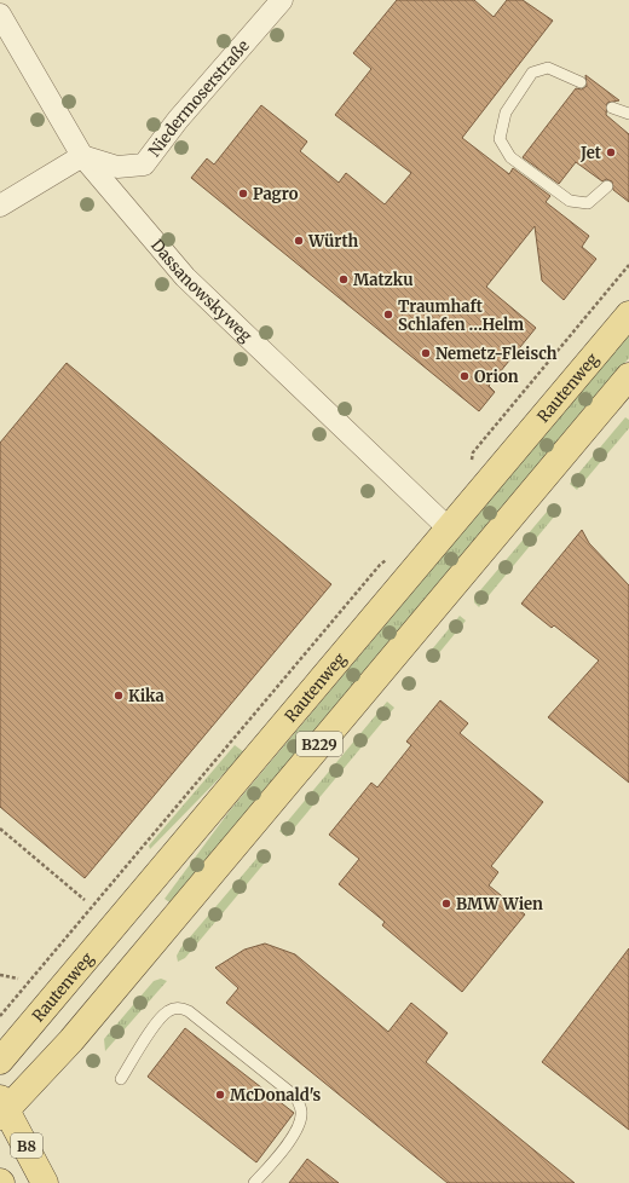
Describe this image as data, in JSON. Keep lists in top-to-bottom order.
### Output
{
  "streets": {
    "main road": ["Rautenweg", "B229", "B8"],
    "street": ["Niedermoserstraße", "Dassanowskyweg"]
  },
  "crossings": [
    ["Niedermoserstraße", "Dassanowskyweg"],
    ["Dassanowskyweg", "Rautenweg"],
    ["B229", "B8"]
  ],
  "places": [
    "Jet",
    "Pagro",
    "Würth",
    "Matzku",
    "Traumhaft Schlafen …Helm",
    "Nemetz-Fleisch",
    "Orion",
    "Kika",
    "BMW Wien",
    "McDonald's"
  ]
}
